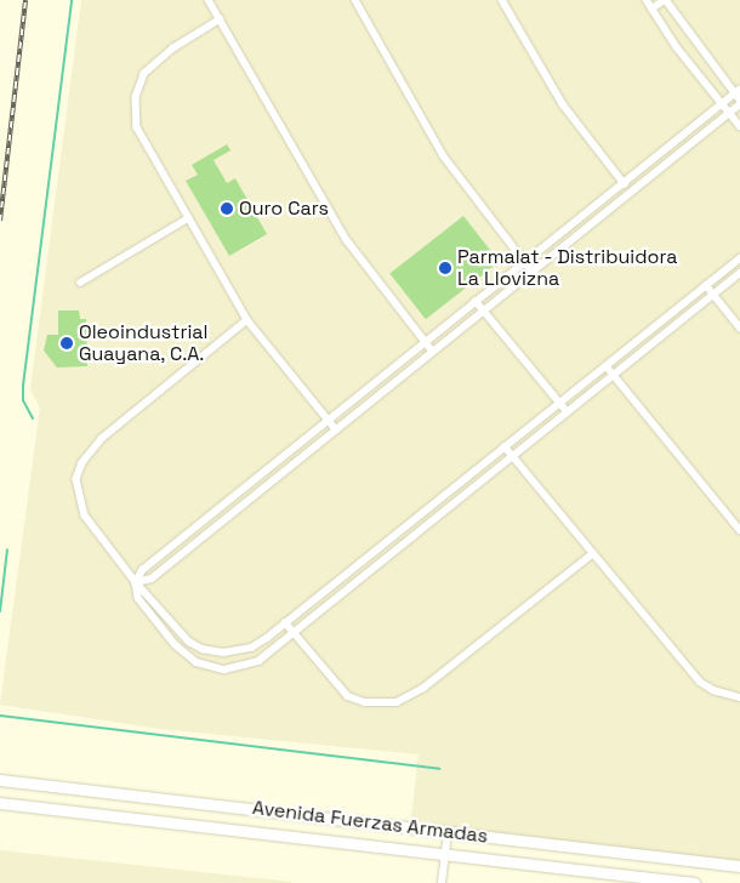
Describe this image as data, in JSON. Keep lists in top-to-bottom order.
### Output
{
  "streets": {
    "street": ["Avenida Fuerzas Armadas"]
  },
  "places": ["Ouro Cars", "Parmalat - Distribuidora La Llovizna", "Oleoindustrial Guayana, C.A."]
}
